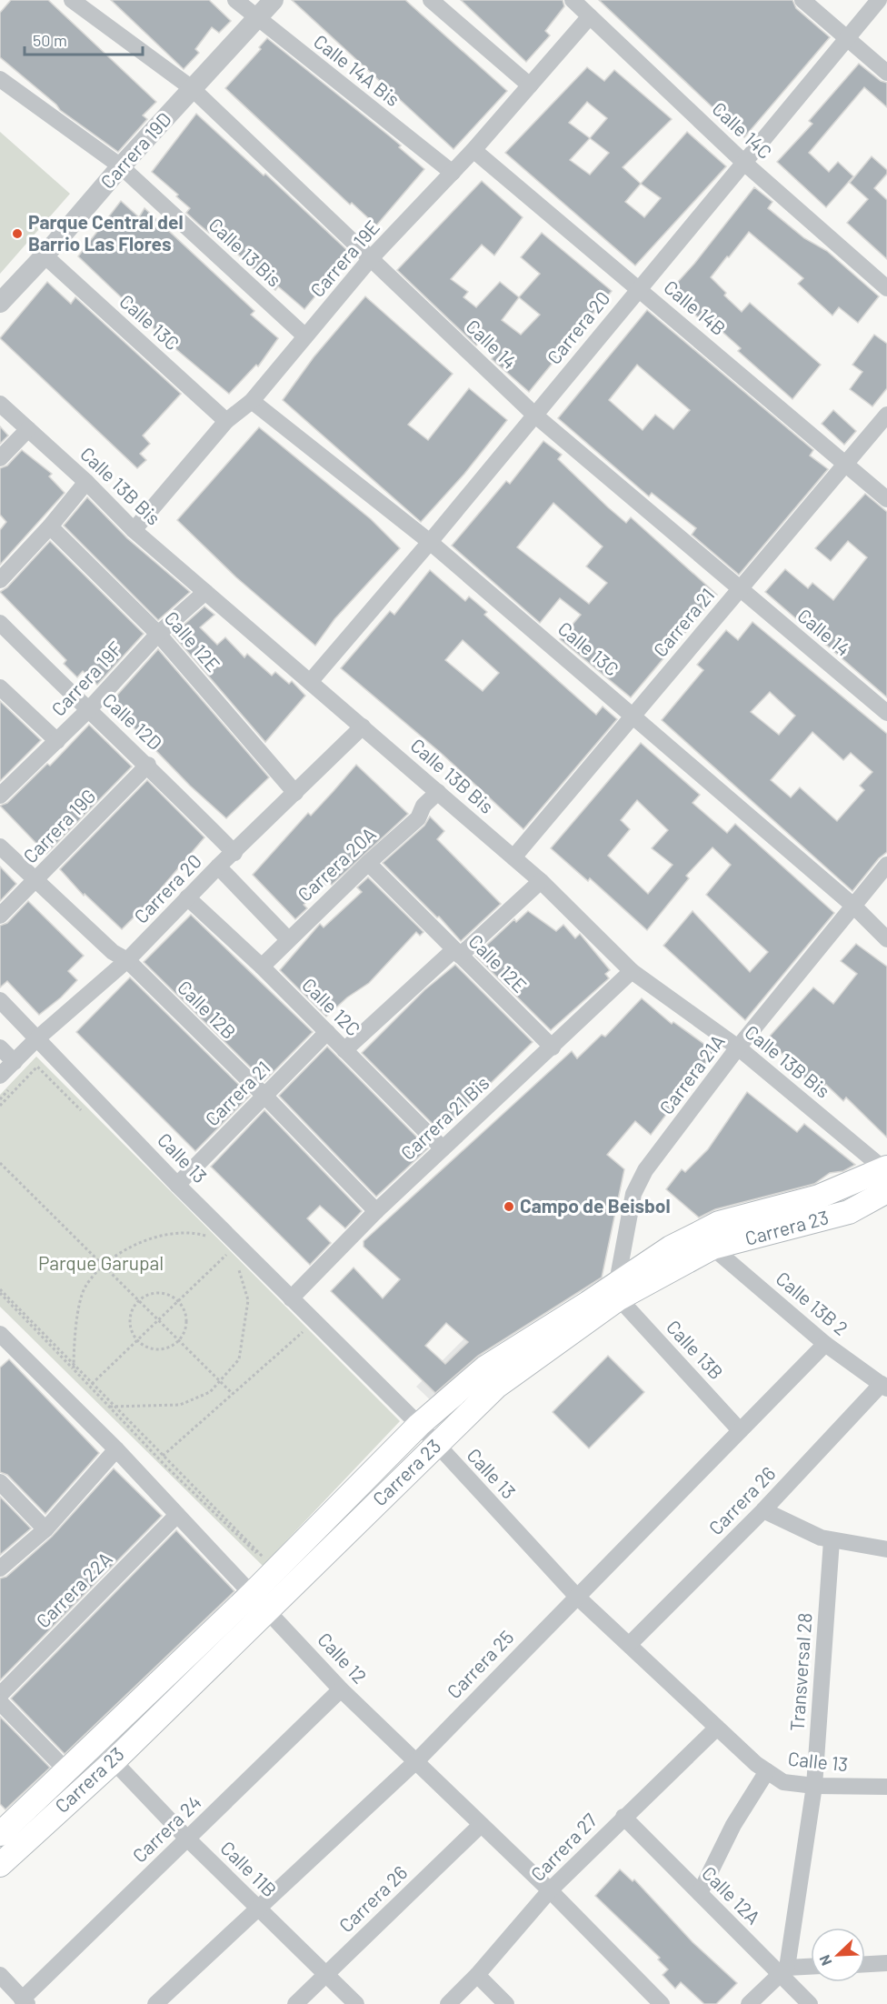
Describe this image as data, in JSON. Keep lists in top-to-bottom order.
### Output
{
  "streets": {
    "main road": ["Carrera 23"],
    "street": [
      "Calle 14A Bis",
      "Calle 14C",
      "Carrera 19D",
      "Calle 13 Bis",
      "Carrera 19E",
      "Calle 14B",
      "Calle 13C",
      "Carrera 20",
      "Calle 14",
      "Calle 13B Bis",
      "Carrera 21",
      "Calle 12E",
      "Carrera 19F",
      "Calle 12D",
      "Carrera 19G",
      "Carrera 20A",
      "Calle 12C",
      "Calle 12B",
      "Carrera 21A",
      "Carrera 21 Bis",
      "Calle 13",
      "Calle 13B 2",
      "Calle 13B",
      "Carrera 26",
      "Carrera 22A",
      "Calle 12",
      "Carrera 25",
      "Transversal 28",
      "Carrera 24",
      "Carrera 27",
      "Calle 11B",
      "Calle 12A"
    ]
  },
  "crossings": [
    ["Calle 14A Bis", "Carrera 19D"],
    ["Calle 14A Bis", "Carrera 19E"],
    ["Calle 14C", "Carrera 19E"],
    ["Calle 14C", "Carrera 20"],
    ["Carrera 19D", "Calle 13 Bis"],
    ["Carrera 19D", "Calle 13C"],
    ["Carrera 19D", "Calle 14"],
    ["Calle 13 Bis", "Carrera 19E"],
    ["Carrera 19E", "Calle 14B"],
    ["Carrera 19E", "Calle 13C"],
    ["Carrera 19E", "Calle 14"],
    ["Carrera 19E", "Calle 13B Bis"],
    ["Calle 14B", "Carrera 20"],
    ["Calle 14B", "Carrera 21"],
    ["Calle 13C", "Carrera 20"],
    ["Calle 13C", "Carrera 21"],
    ["Calle 13C", "Carrera 21A"],
    ["Carrera 20", "Calle 14"],
    ["Carrera 20", "Calle 13B Bis"],
    ["Carrera 20", "Calle 12E"],
    ["Carrera 20", "Calle 12D"],
    ["Carrera 20", "Calle 12C"],
    ["Carrera 20", "Calle 12B"],
    ["Carrera 20", "Calle 13"],
    ["Calle 14", "Carrera 21"],
    ["Calle 13B Bis", "Carrera 21"],
    ["Calle 13B Bis", "Carrera 19F"],
    ["Calle 13B Bis", "Carrera 20A"],
    ["Calle 13B Bis", "Carrera 21A"],
    ["Calle 13B Bis", "Carrera 21 Bis"],
    ["Calle 13B Bis", "Carrera 23"],
    ["Carrera 21", "Calle 12C"],
    ["Carrera 21", "Calle 12B"],
    ["Carrera 21", "Calle 13"],
    ["Calle 12E", "Carrera 19F"],
    ["Calle 12E", "Carrera 20A"],
    ["Calle 12E", "Carrera 21 Bis"],
    ["Carrera 19F", "Calle 12D"],
    ["Calle 12D", "Carrera 19G"],
    ["Carrera 19G", "Calle 12B"],
    ["Carrera 20A", "Calle 12C"],
    ["Calle 12C", "Carrera 21 Bis"],
    ["Calle 12B", "Carrera 21 Bis"],
    ["Carrera 21A", "Carrera 23"],
    ["Carrera 21A", "Calle 13B"],
    ["Carrera 21 Bis", "Calle 13"],
    ["Calle 13", "Carrera 23"],
    ["Calle 13", "Carrera 26"],
    ["Calle 13", "Carrera 25"],
    ["Calle 13", "Transversal 28"],
    ["Calle 13", "Carrera 27"],
    ["Carrera 23", "Calle 13B 2"],
    ["Carrera 23", "Calle 13B"],
    ["Carrera 23", "Calle 12"],
    ["Carrera 23", "Calle 11B"],
    ["Calle 13B 2", "Carrera 26"],
    ["Calle 13B 2", "Carrera 25"],
    ["Calle 13B", "Carrera 25"],
    ["Carrera 26", "Calle 12"],
    ["Carrera 26", "Calle 11B"],
    ["Carrera 22A", "Calle 12"],
    ["Calle 12", "Carrera 25"],
    ["Calle 12", "Carrera 24"],
    ["Calle 12", "Carrera 27"],
    ["Carrera 25", "Calle 11B"],
    ["Transversal 28", "Calle 12A"],
    ["Carrera 24", "Calle 11B"],
    ["Carrera 27", "Calle 12A"]
  ],
  "parks": ["Parque Garupal"],
  "places": ["Parque Central del Barrio Las Flores", "Campo de Beisbol"],
  "scale_bar": "50 m",
  "north": "bottom left"
}
